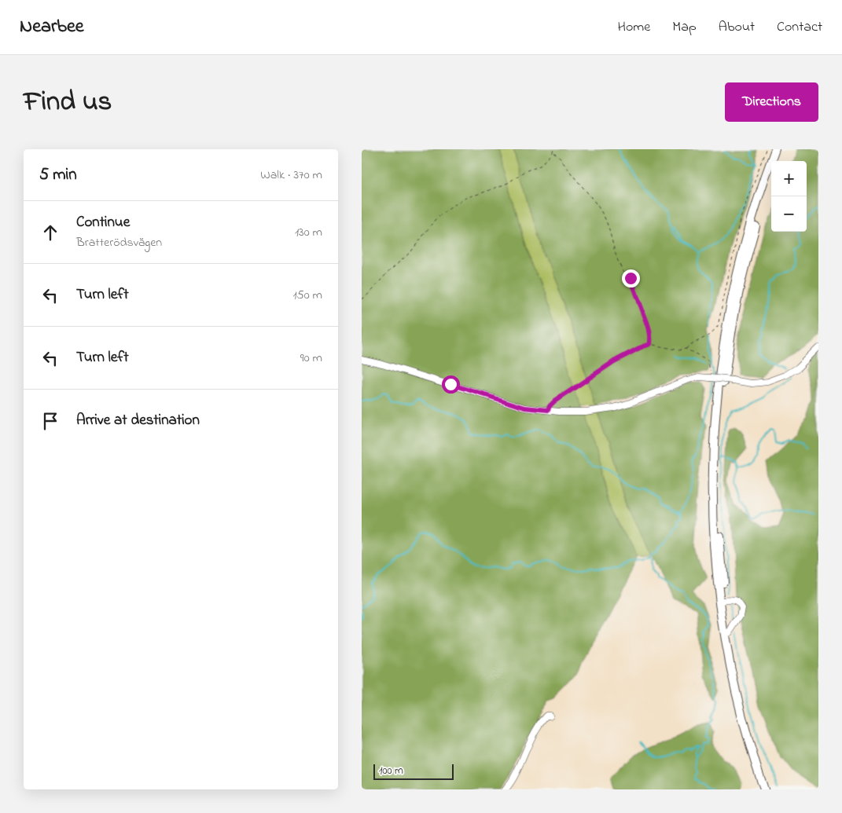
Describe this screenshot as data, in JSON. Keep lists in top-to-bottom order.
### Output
{
  "scale_bar": "100 m",
  "page": {
    "header": "Nearbee",
    "nav": [
      "Home",
      "Map",
      "About",
      "Contact"
    ],
    "title": "Find us",
    "buttons": "Directions",
    "heading": ["5 min", "Walk · 370 m"],
    "map_buttons": ["+", "−"],
    "list": [
      ["Continue", "Bratterödsvägen", "130 m"],
      ["Turn left", "150 m"],
      ["Turn left", "90 m"],
      "Arrive at destination"
    ],
    "scale": "100 m"
  }
}
